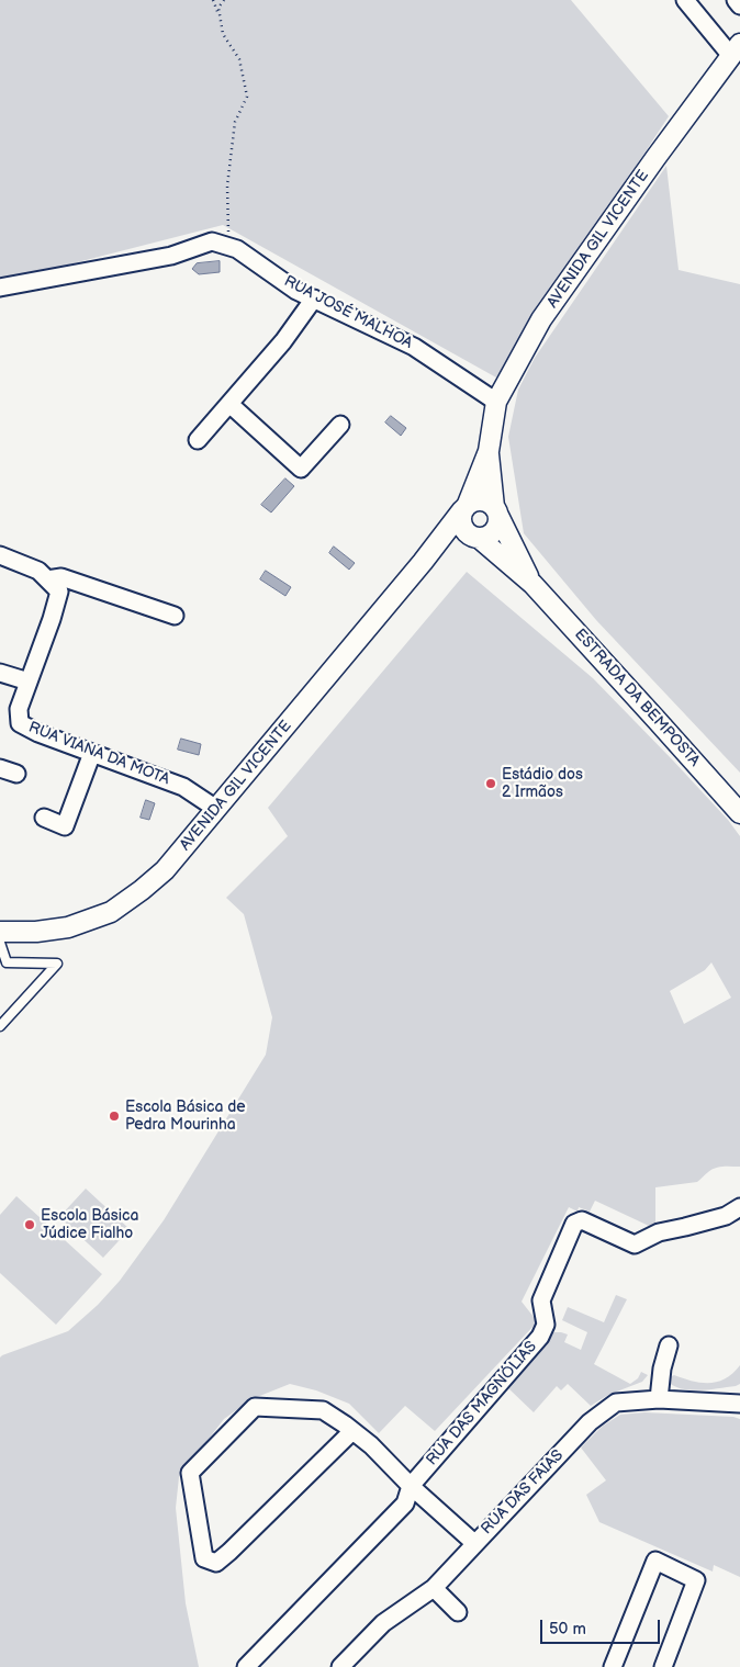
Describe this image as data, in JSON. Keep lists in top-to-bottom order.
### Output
{
  "streets": {
    "street": [
      "AVENIDA GIL VICENTE",
      "RUA JOSÉ MALHOA",
      "ESTRADA DA BEMPOSTA",
      "RUA VIANA DA MOTA",
      "RUA DAS MAGNÓLIAS",
      "RUA DAS FAIAS"
    ]
  },
  "crossings": [
    ["AVENIDA GIL VICENTE", "RUA JOSÉ MALHOA"],
    ["AVENIDA GIL VICENTE", "RUA VIANA DA MOTA"]
  ],
  "places": ["Estádio dos 2 Irmãos", "Escola Básica de Pedra Mourinha", "Escola Básica Júdice Fialho"],
  "scale_bar": "50 m"
}
